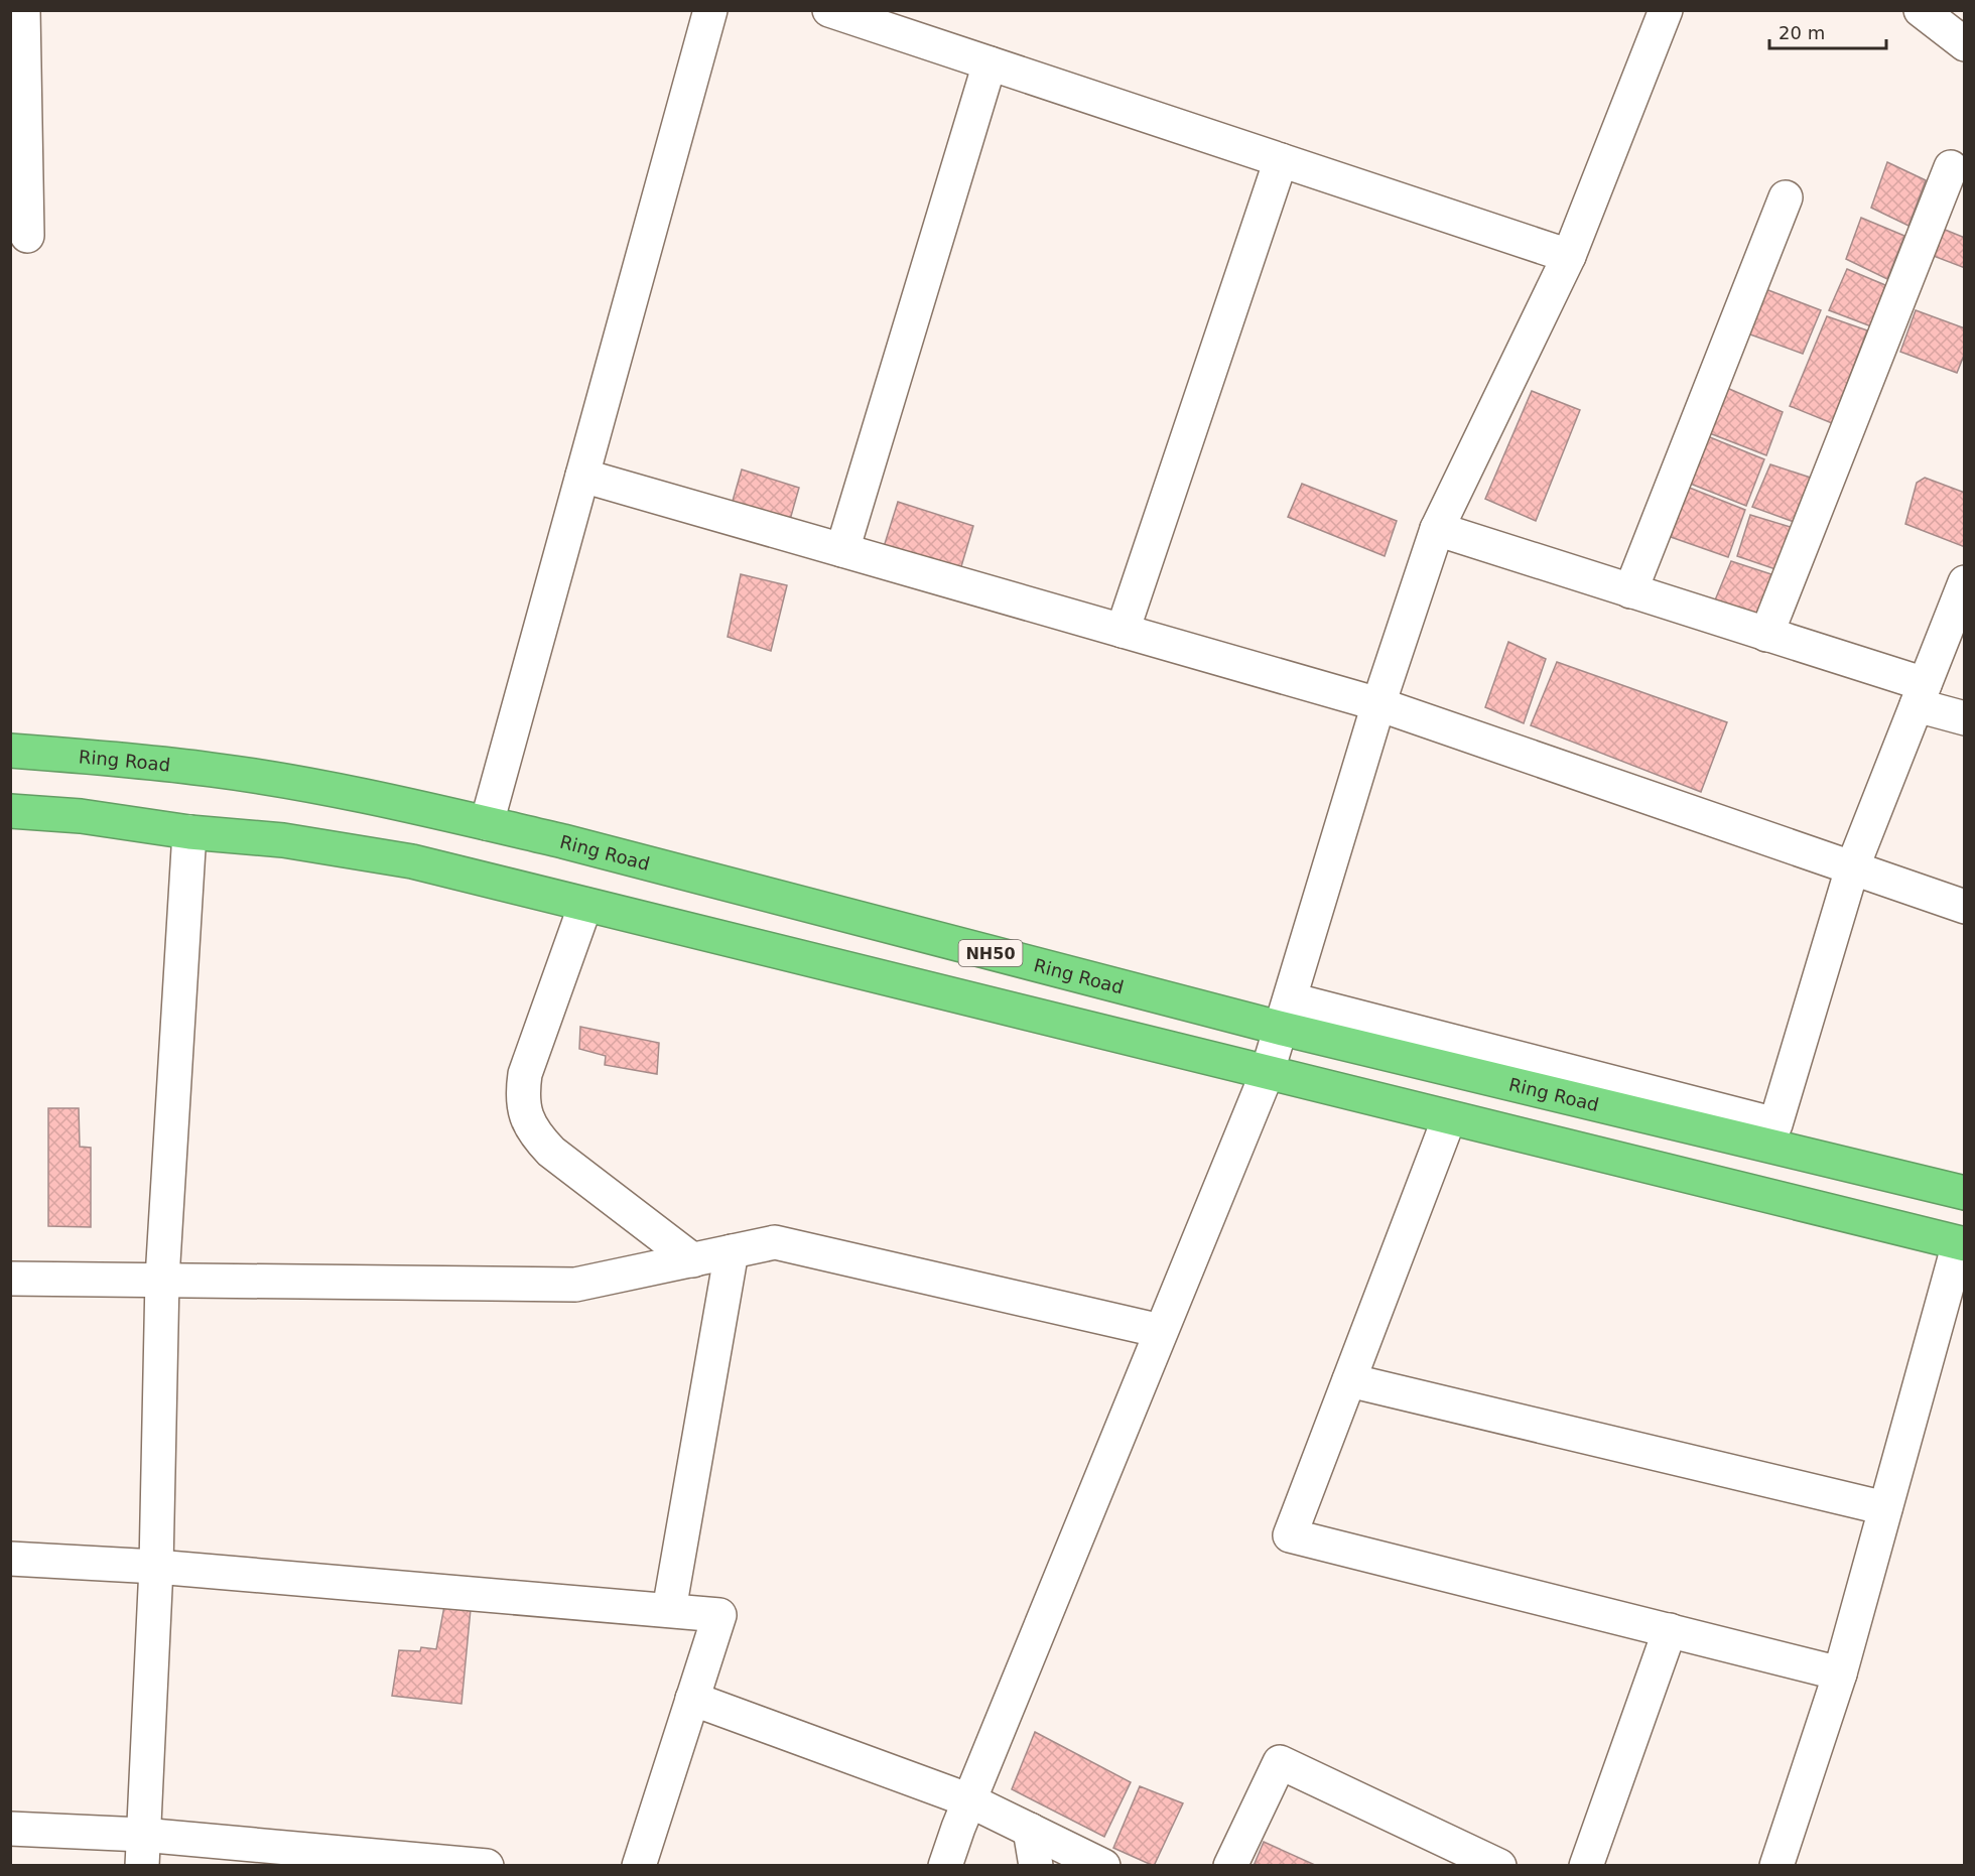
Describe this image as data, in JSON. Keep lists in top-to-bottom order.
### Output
{
  "streets": {
    "highway": ["Ring Road", "NH50"]
  },
  "scale_bar": "20 m"
}
